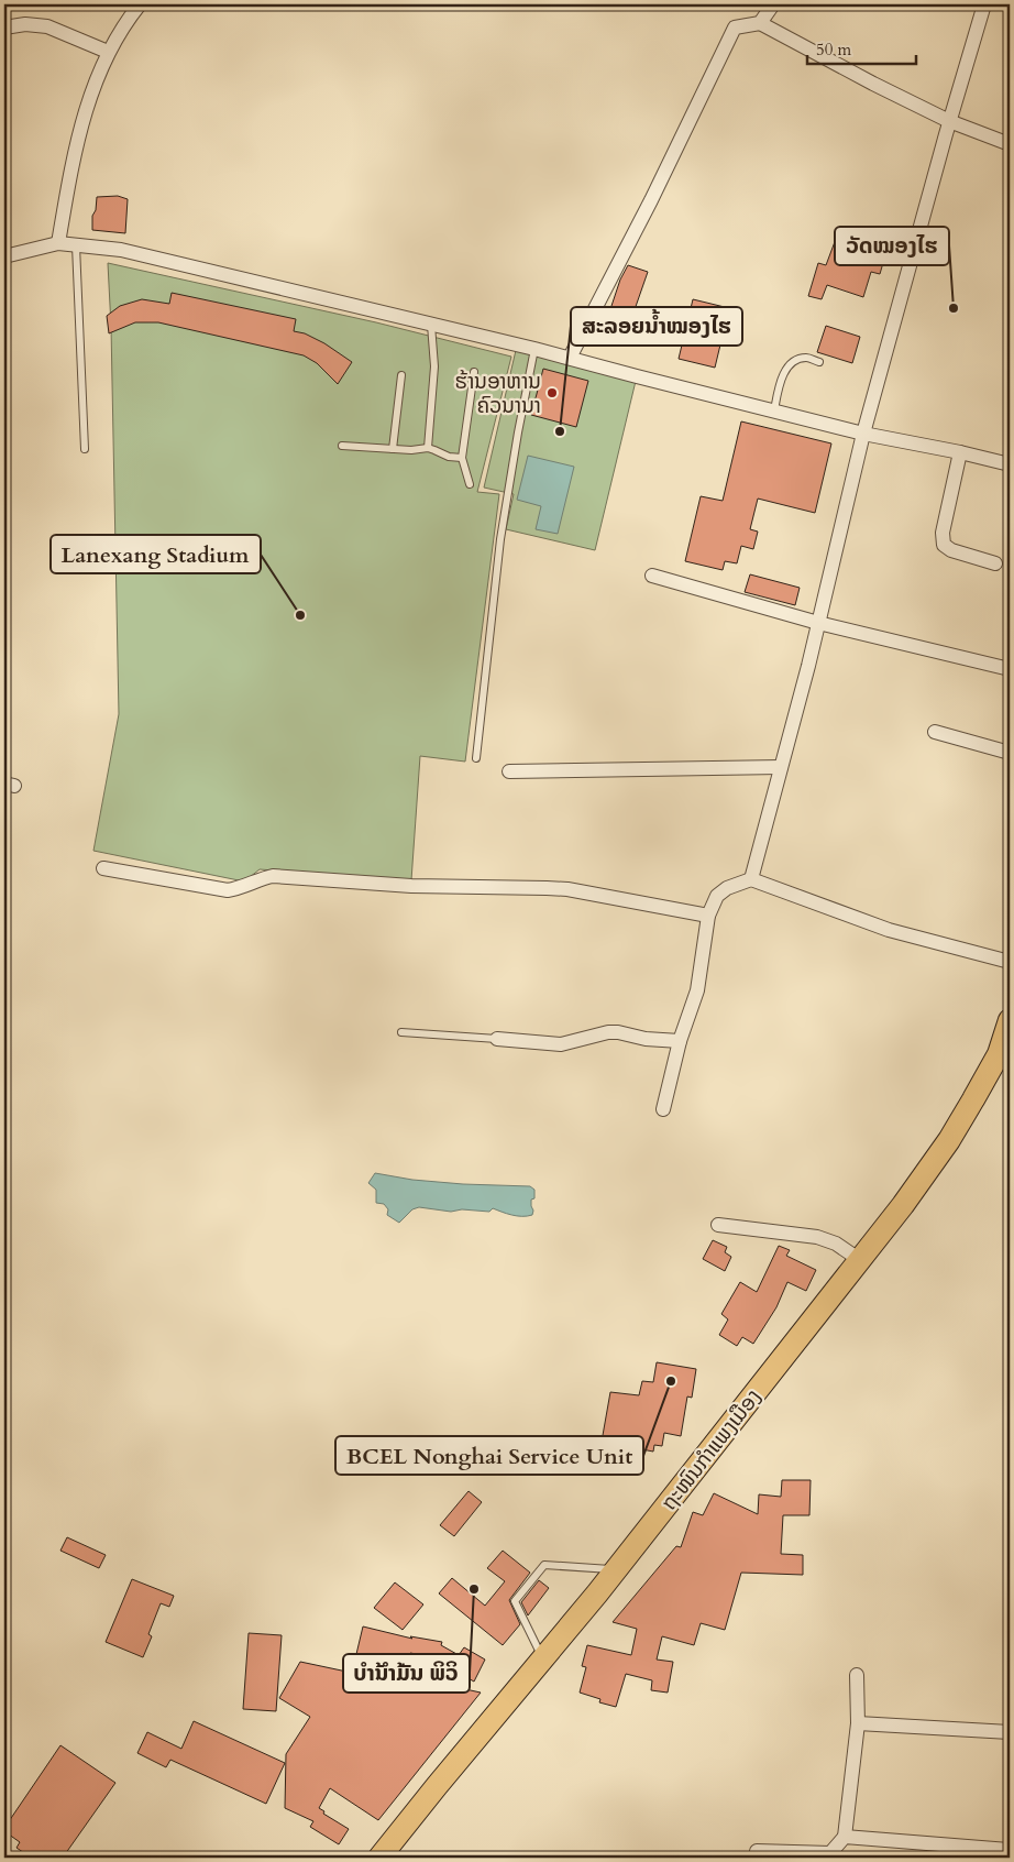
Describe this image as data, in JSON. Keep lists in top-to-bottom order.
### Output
{
  "streets": {
    "main road": ["ຖະໜົນກຳແພງເມືອງ"]
  },
  "places": [
    "ວັດໝອງໄຮ",
    "ຮ້ານອາຫານ ຄົວນານາ",
    "ສະລອຍນ້ຳໝອງໄຮ",
    "Lanexang Stadium",
    "BCEL Nonghai Service Unit",
    "ບຳ້ນຳ້ມັນ ພິວິ"
  ],
  "scale_bar": "50 m"
}
